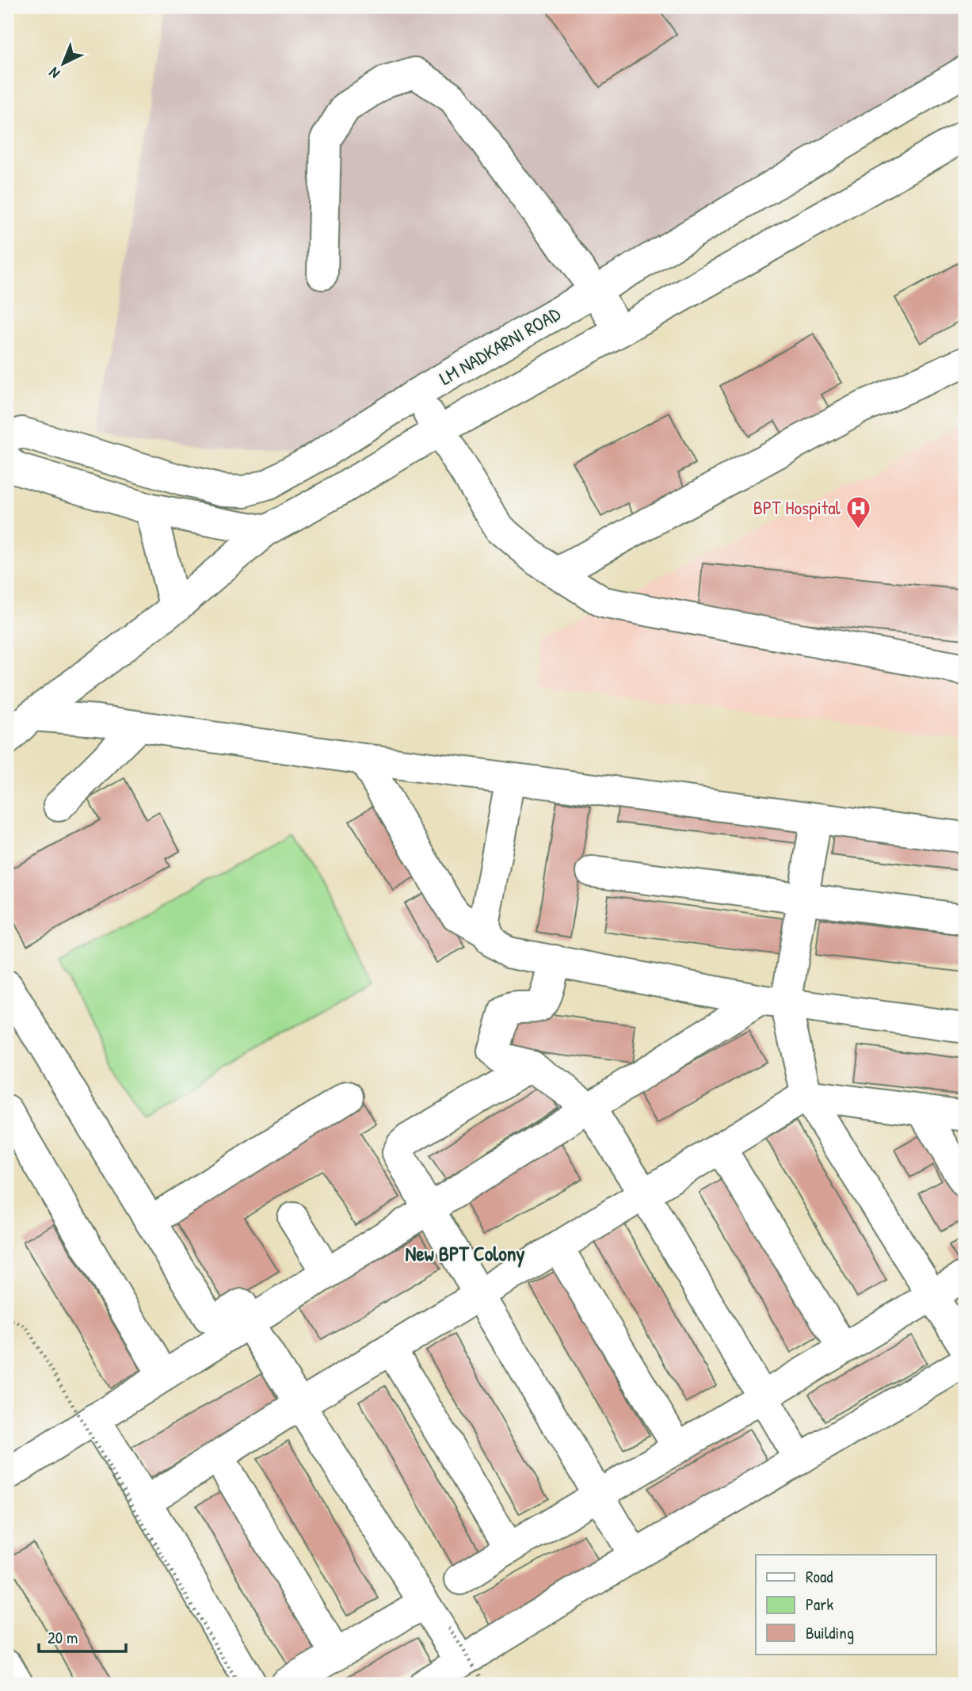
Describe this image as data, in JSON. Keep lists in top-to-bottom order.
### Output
{
  "streets": {
    "street": ["LM NADKARNI ROAD"]
  },
  "districts": ["New BPT Colony"],
  "places": {
    "hospital": ["BPT Hospital"]
  },
  "legend": ["Road", "Park", "Building"],
  "scale_bar": "20 m",
  "north": "bottom left"
}
